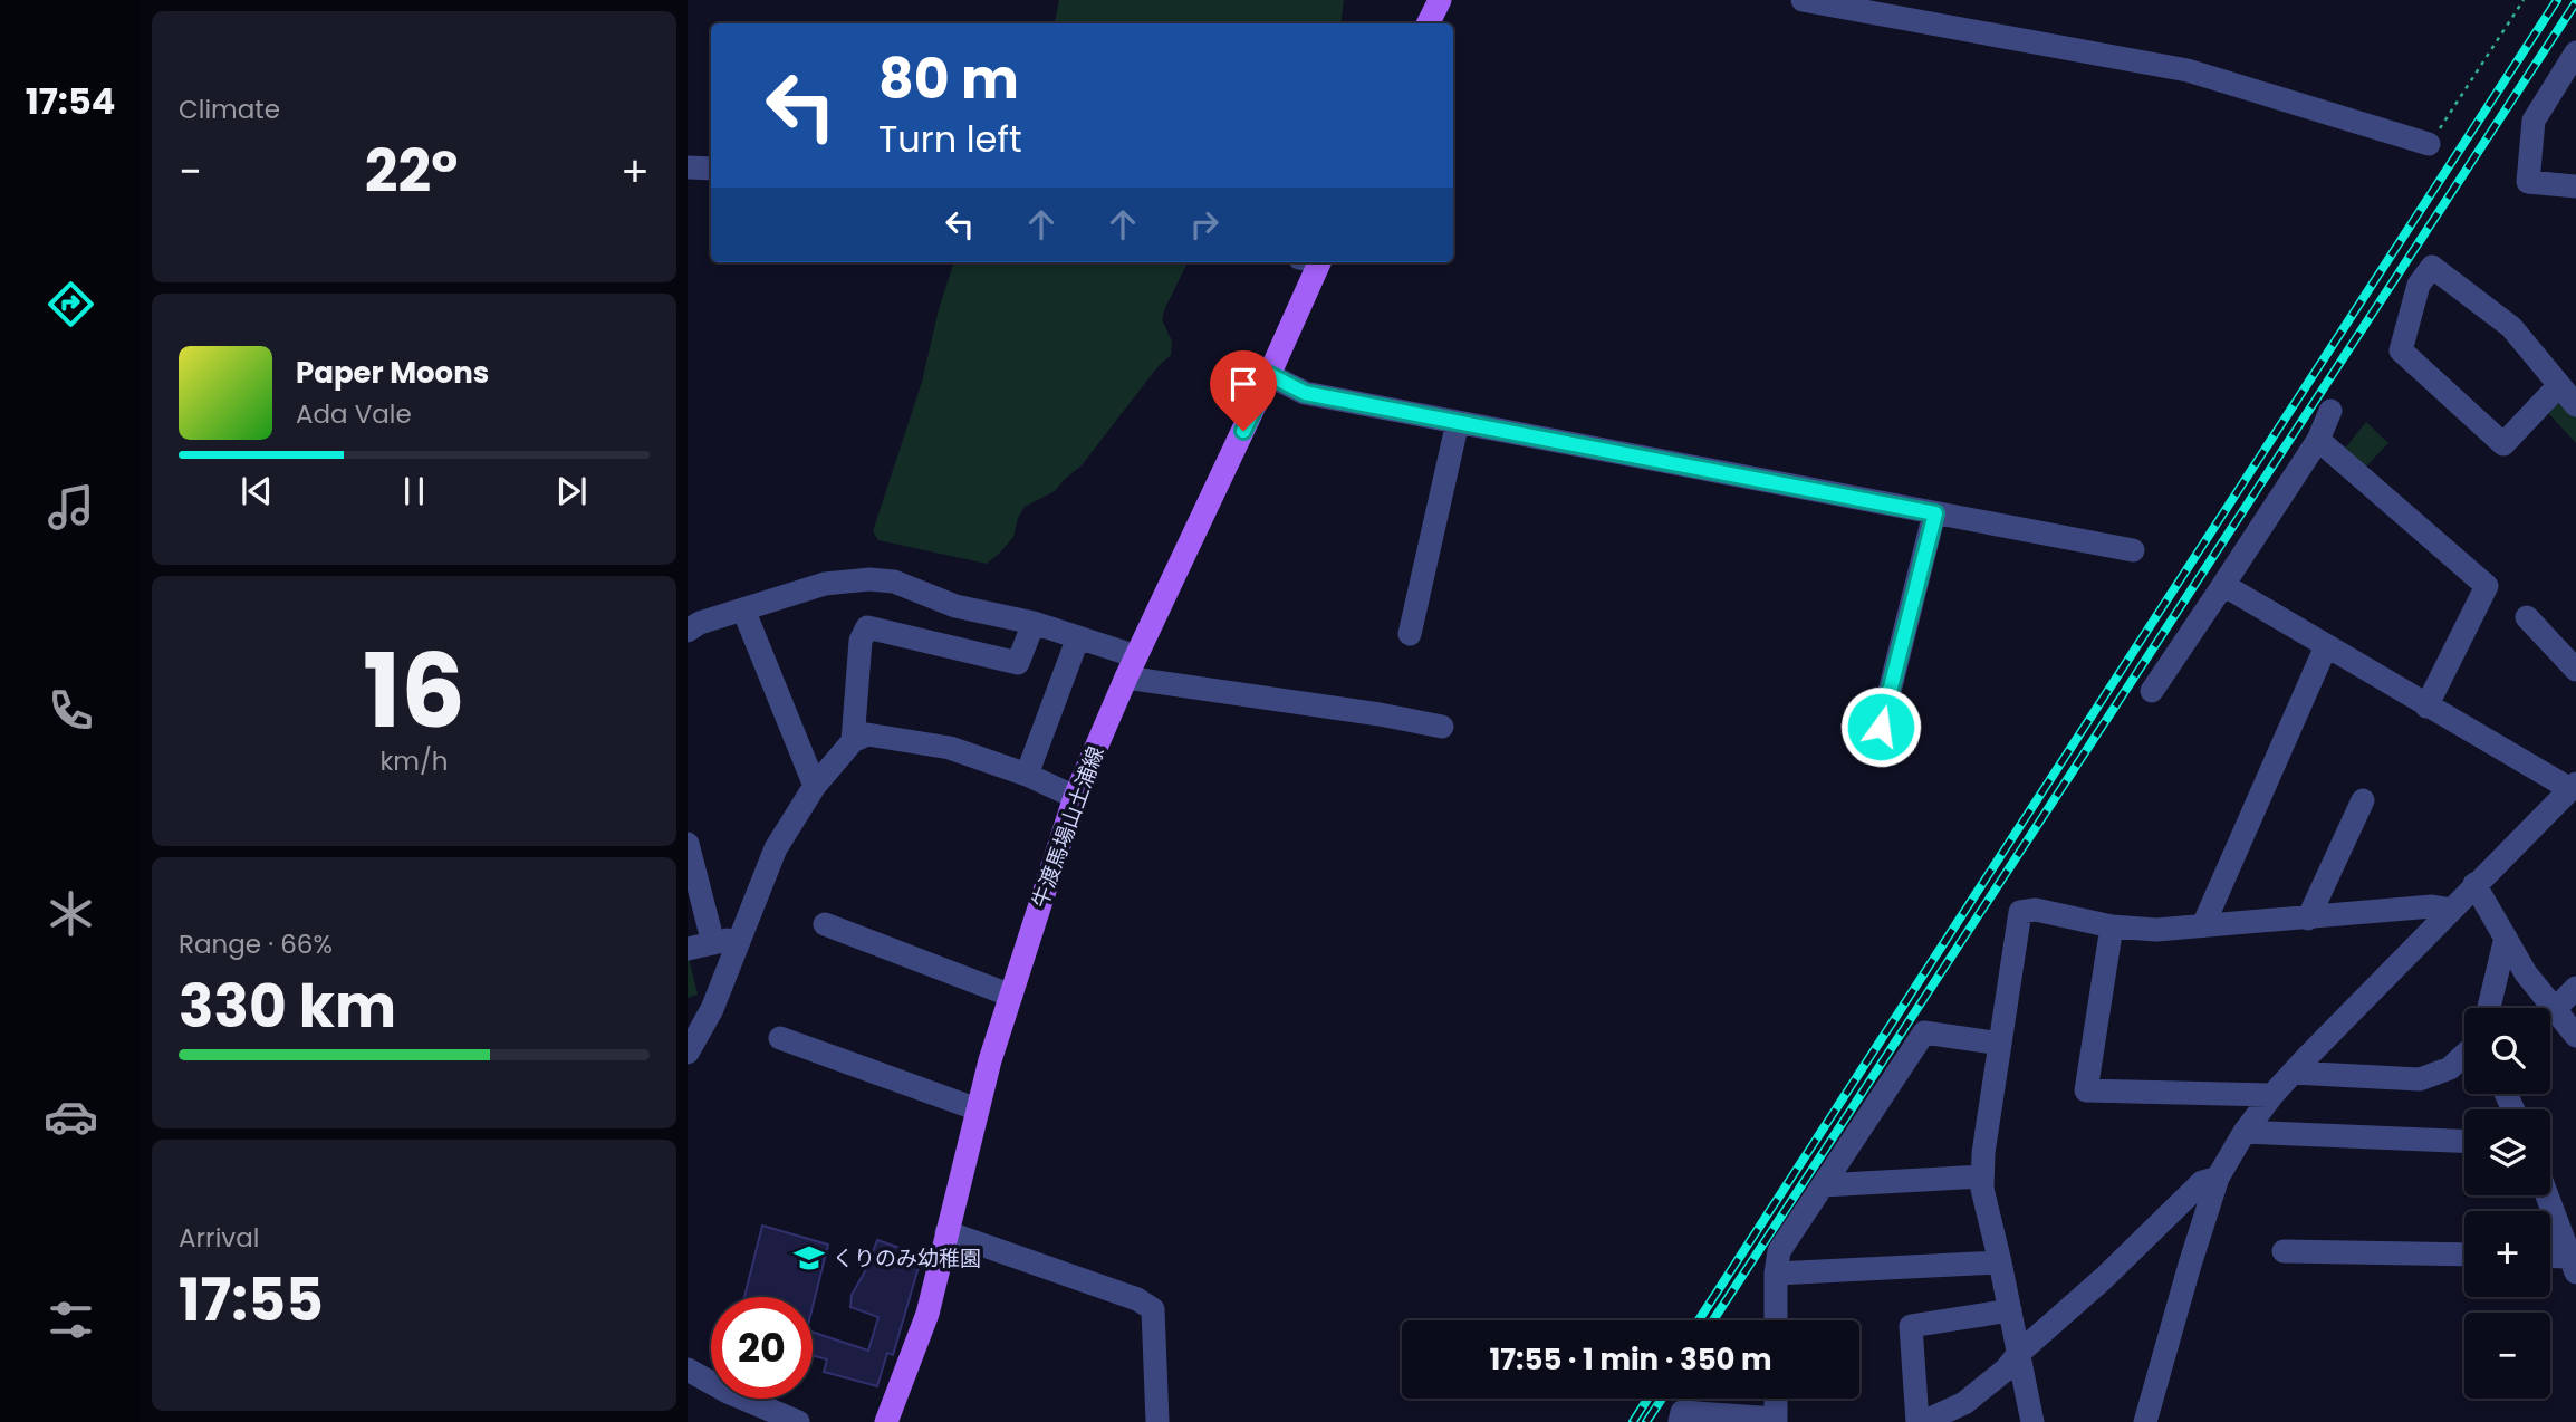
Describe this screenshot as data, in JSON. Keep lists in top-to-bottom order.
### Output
{
  "streets": {
    "main road": ["牛渡馬場山土浦線"]
  },
  "places": {
    "school or university": ["くりのみ幼稚園"]
  },
  "page": {
    "tabs": "17:54",
    "tile": [
      "Climate",
      ["16", "km/h"],
      ["Range · 66%", "330 km"],
      ["Arrival", "17:55"]
    ],
    "turn": ["80 m", "Turn left"],
    "heat": ["−", "22°", "+"],
    "song": ["Paper Moons", "Ada Vale"],
    "map_buttons": ["+", "−"],
    "limit": "20",
    "trip": "17:55 · 1 min · 350 m"
  }
}
